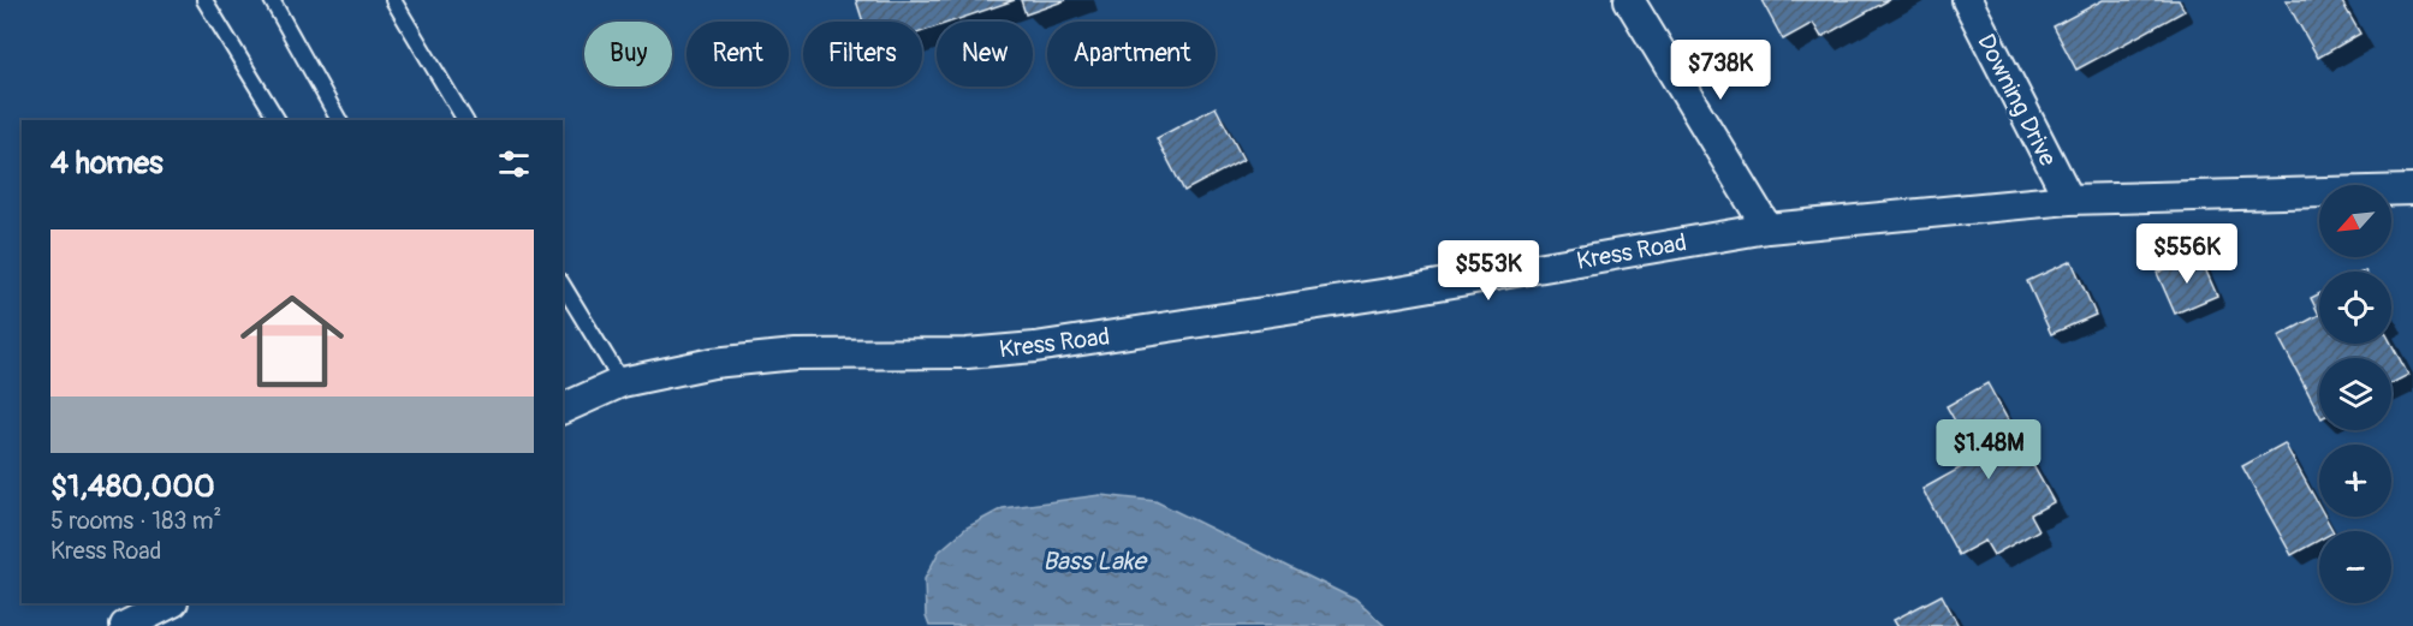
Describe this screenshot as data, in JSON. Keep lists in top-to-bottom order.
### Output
{
  "streets": {
    "street": ["Downing Drive", "Kress Road"]
  },
  "crossings": [
    ["Downing Drive", "Kress Road"]
  ],
  "water": ["Bass Lake"],
  "north": "bottom left",
  "page": {
    "chip": [
      "Buy",
      "Rent",
      "Filters",
      "New",
      "Apartment"
    ],
    "price": [
      "$738K",
      "$556K",
      "$553K",
      "$1.48M"
    ],
    "heading": "4 homes",
    "map_buttons": ["+", "−"],
    "list": [
      {
        "name": "$1,480,000",
        "note": "5 rooms · 183 m² · Kress Road"
      }
    ]
  }
}
